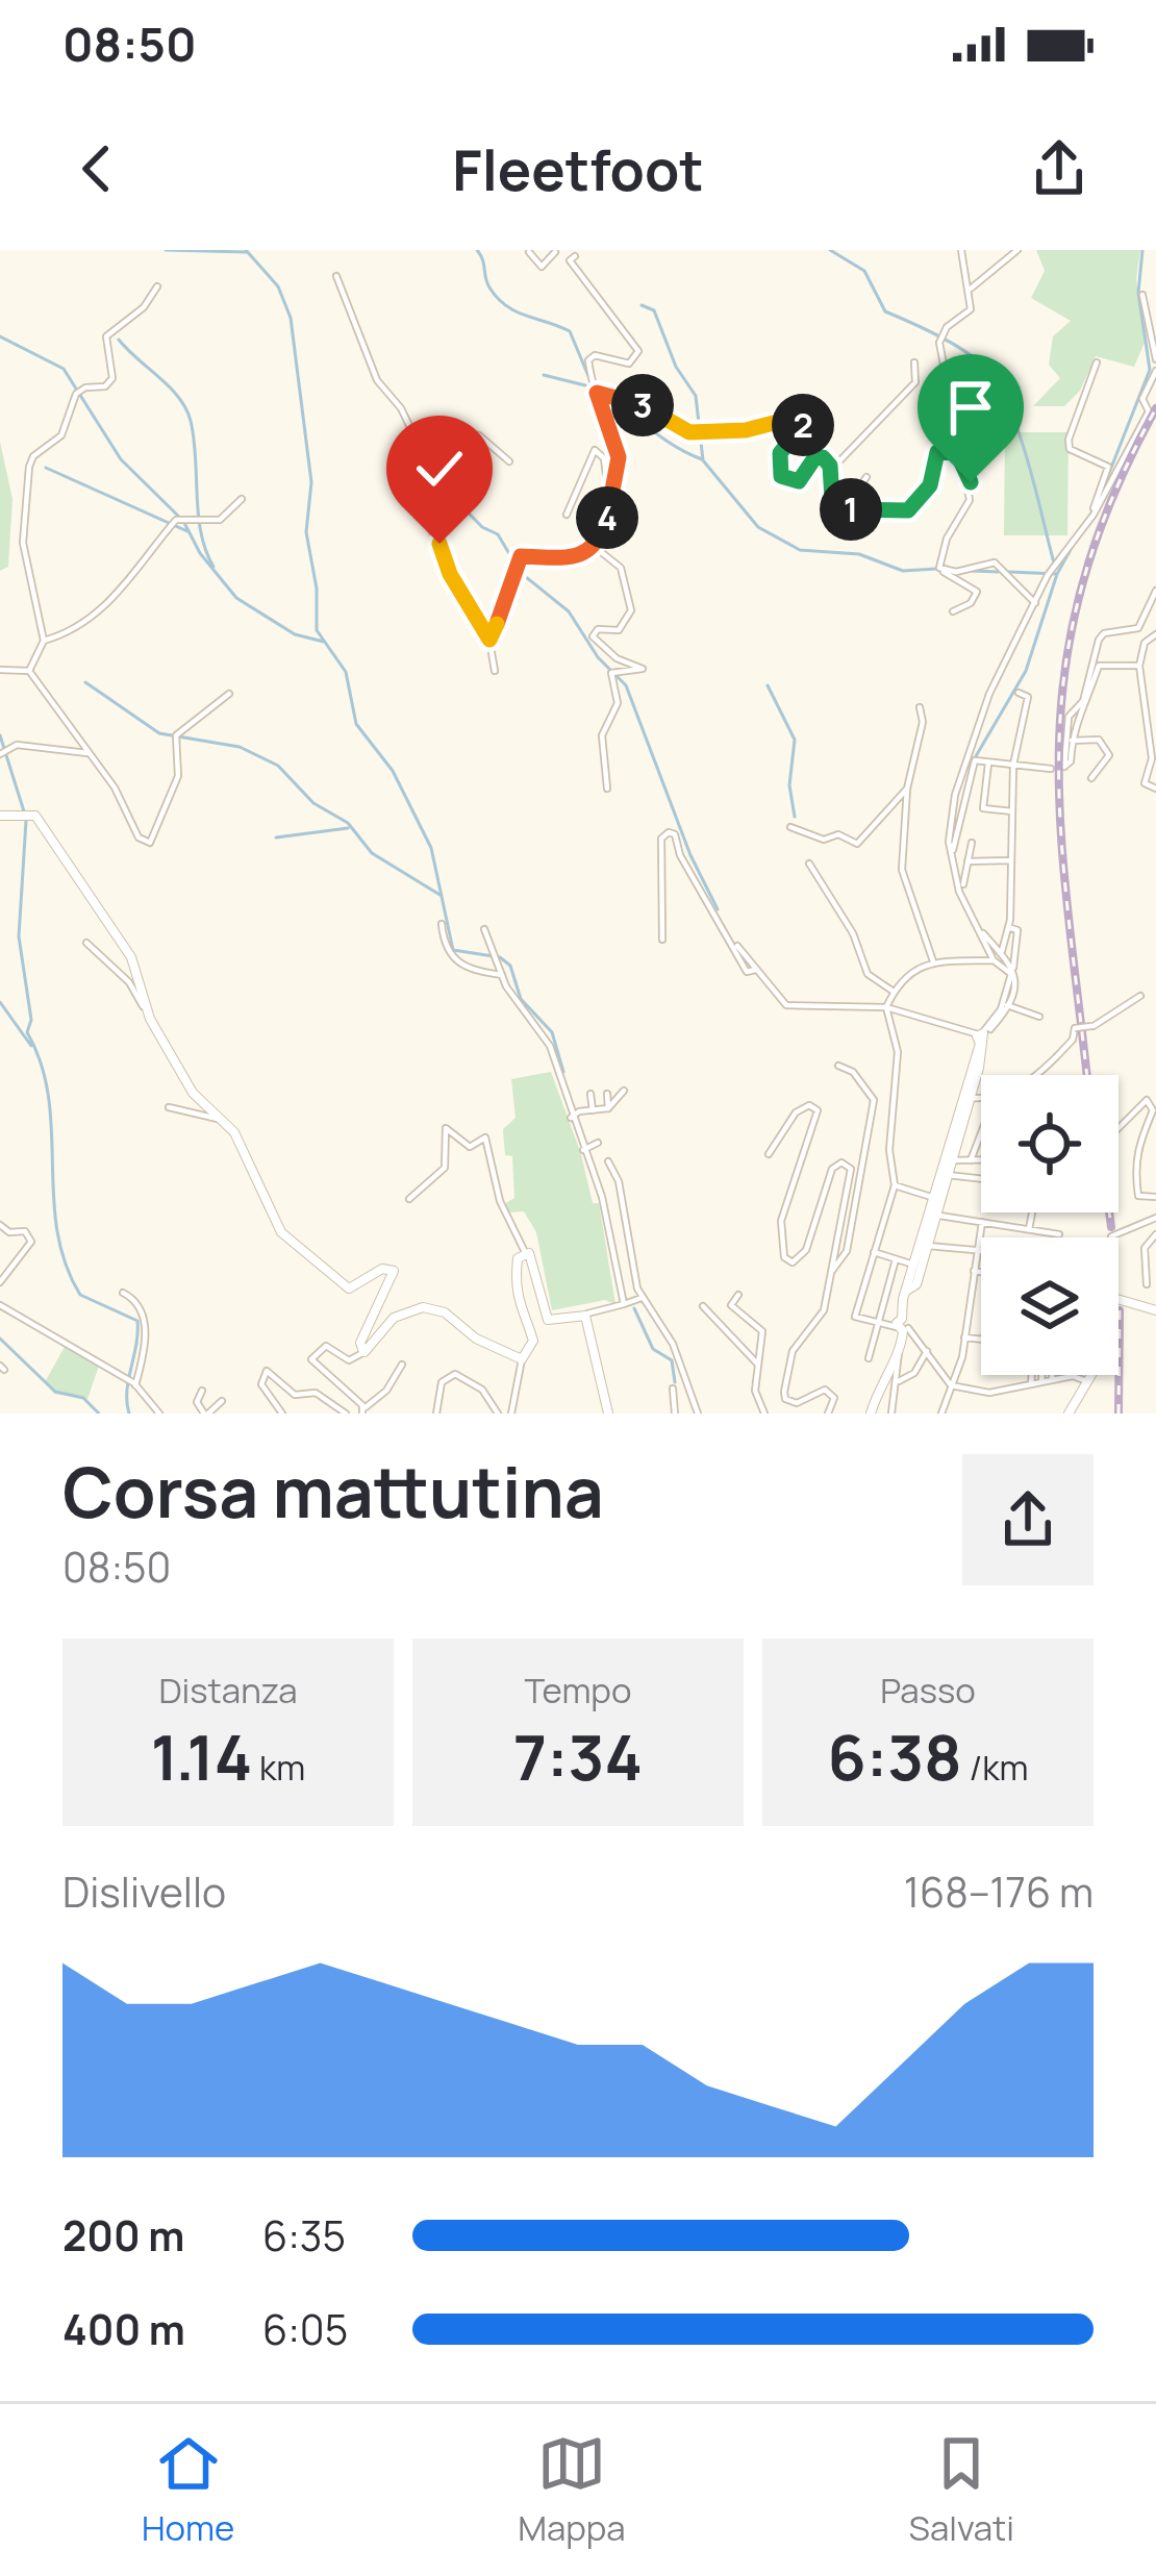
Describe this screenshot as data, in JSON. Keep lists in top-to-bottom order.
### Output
{
  "page": {
    "status": "08:50",
    "header": "Fleetfoot",
    "pins": [
      "3",
      "2",
      "1",
      "4"
    ],
    "heading": ["Corsa mattutina", "08:50"],
    "stats": [
      ["Distanza", "1.14 km"],
      ["Tempo", "7:34"],
      ["Passo", "6:38 /km"]
    ],
    "chart": ["Dislivello", "168–176 m"],
    "list": [
      {
        "name": "200 m",
        "note": "6:35"
      },
      {
        "name": "400 m",
        "note": "6:05"
      }
    ],
    "tabs": ["Home", "Mappa", "Salvati"]
  }
}
